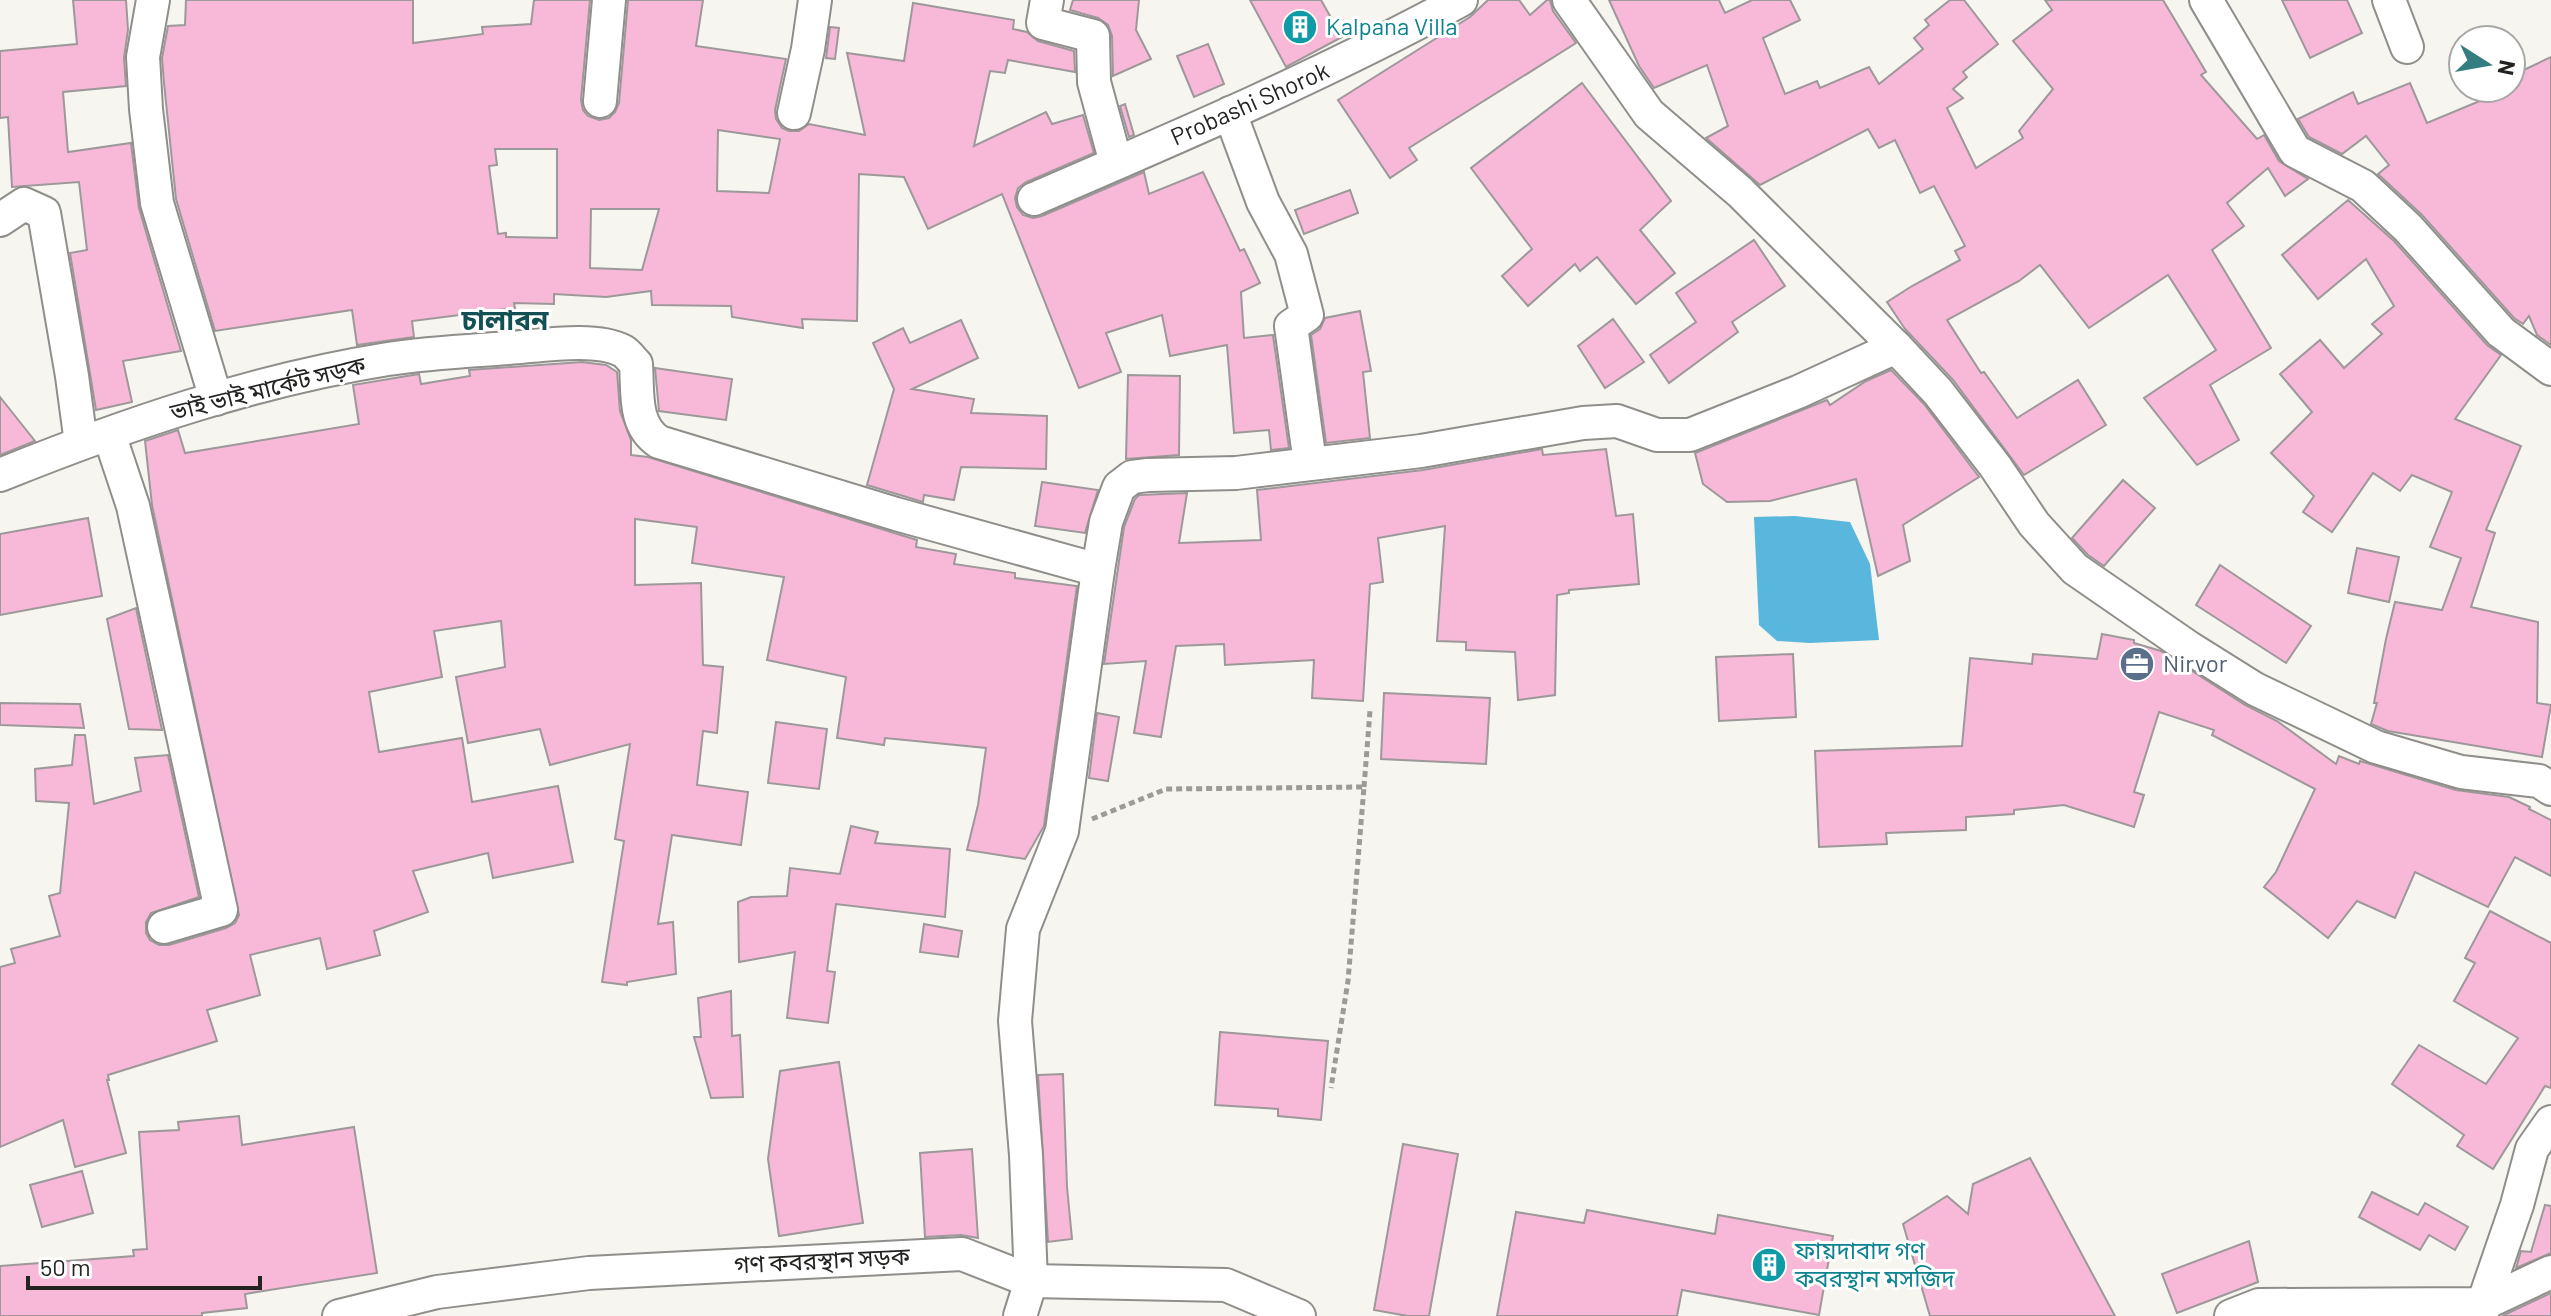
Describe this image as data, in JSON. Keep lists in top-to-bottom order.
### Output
{
  "streets": {
    "street": ["Probashi Shorok", "ভাই ভাই মার্কেট সড়ক", "গণ কবরস্থান সড়ক"]
  },
  "districts": ["চালাবন"],
  "places": {
    "building": ["Kalpana Villa", "ফায়দাবাদ গণ কবরস্থান মসজিদ"],
    "office": ["Nirvor"]
  },
  "scale_bar": "50 m",
  "north": "right"
}
